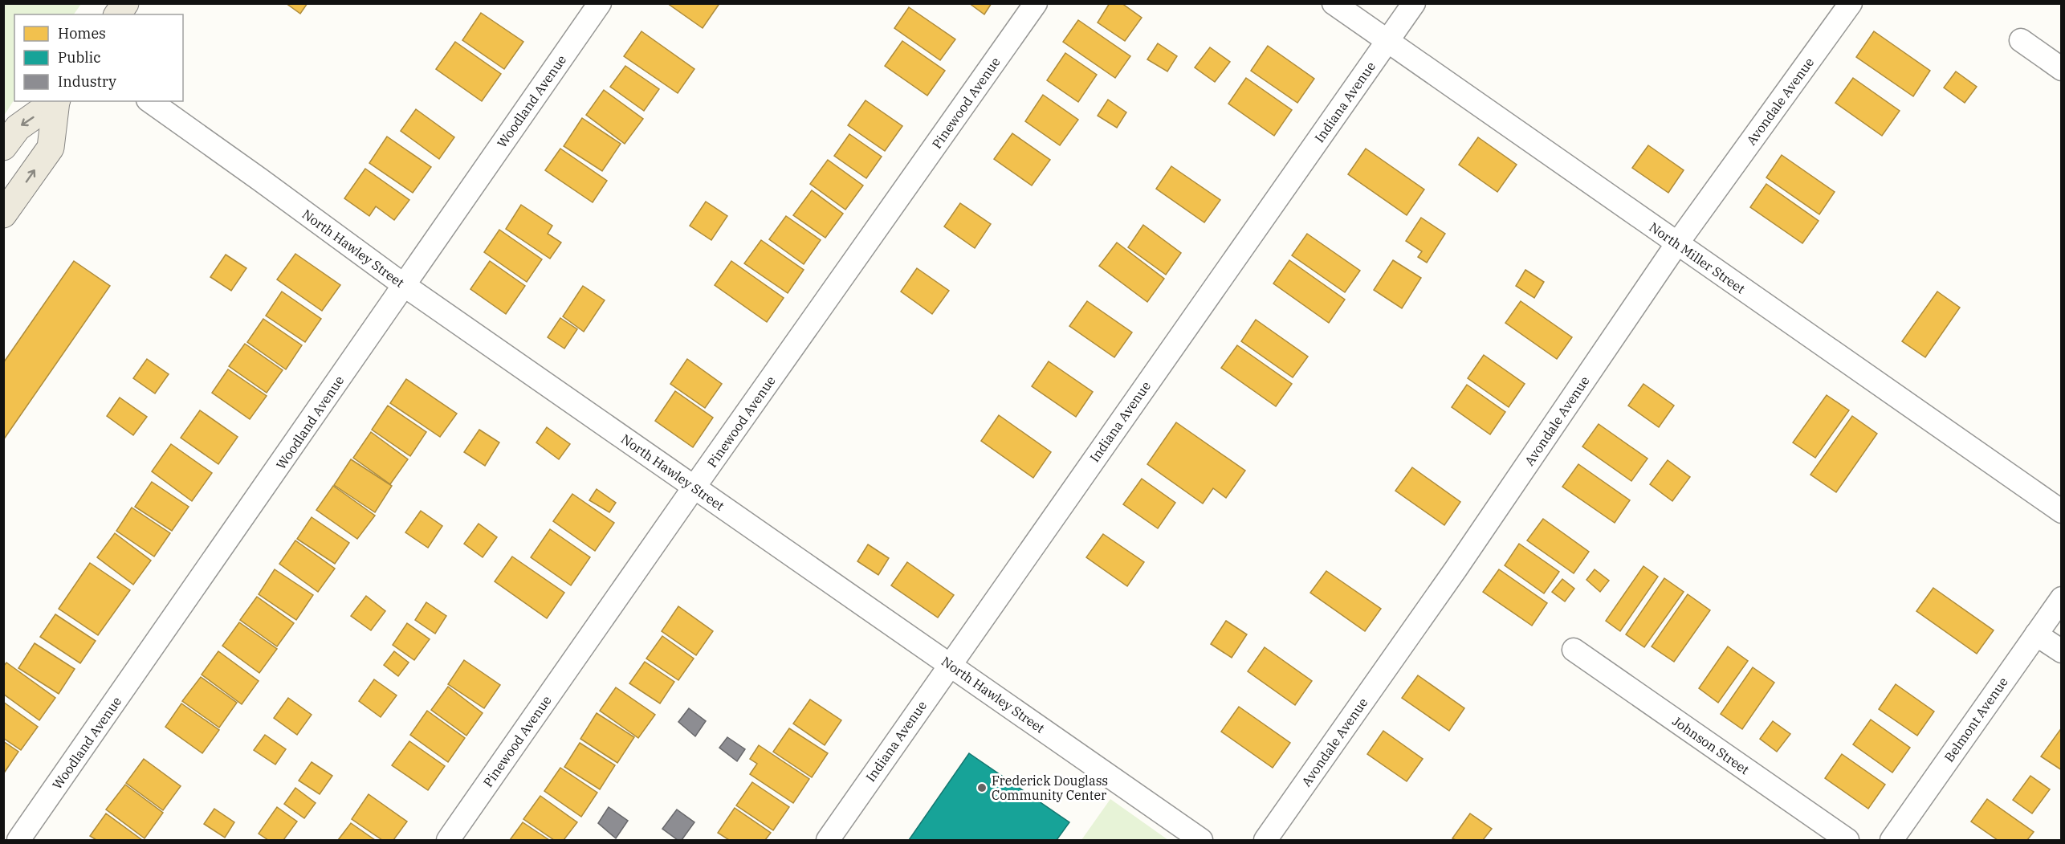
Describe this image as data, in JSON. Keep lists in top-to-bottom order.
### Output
{
  "streets": {
    "street": [
      "Woodland Avenue",
      "Avondale Avenue",
      "Indiana Avenue",
      "Pinewood Avenue",
      "North Hawley Street",
      "North Miller Street",
      "Belmont Avenue",
      "Johnson Street"
    ]
  },
  "crossings": [
    ["Woodland Avenue", "North Hawley Street"],
    ["Avondale Avenue", "North Miller Street"],
    ["Indiana Avenue", "North Hawley Street"],
    ["Indiana Avenue", "North Miller Street"],
    ["Pinewood Avenue", "North Hawley Street"]
  ],
  "places": ["Frederick Douglass Community Center"],
  "legend": ["Homes", "Public", "Industry"]
}
